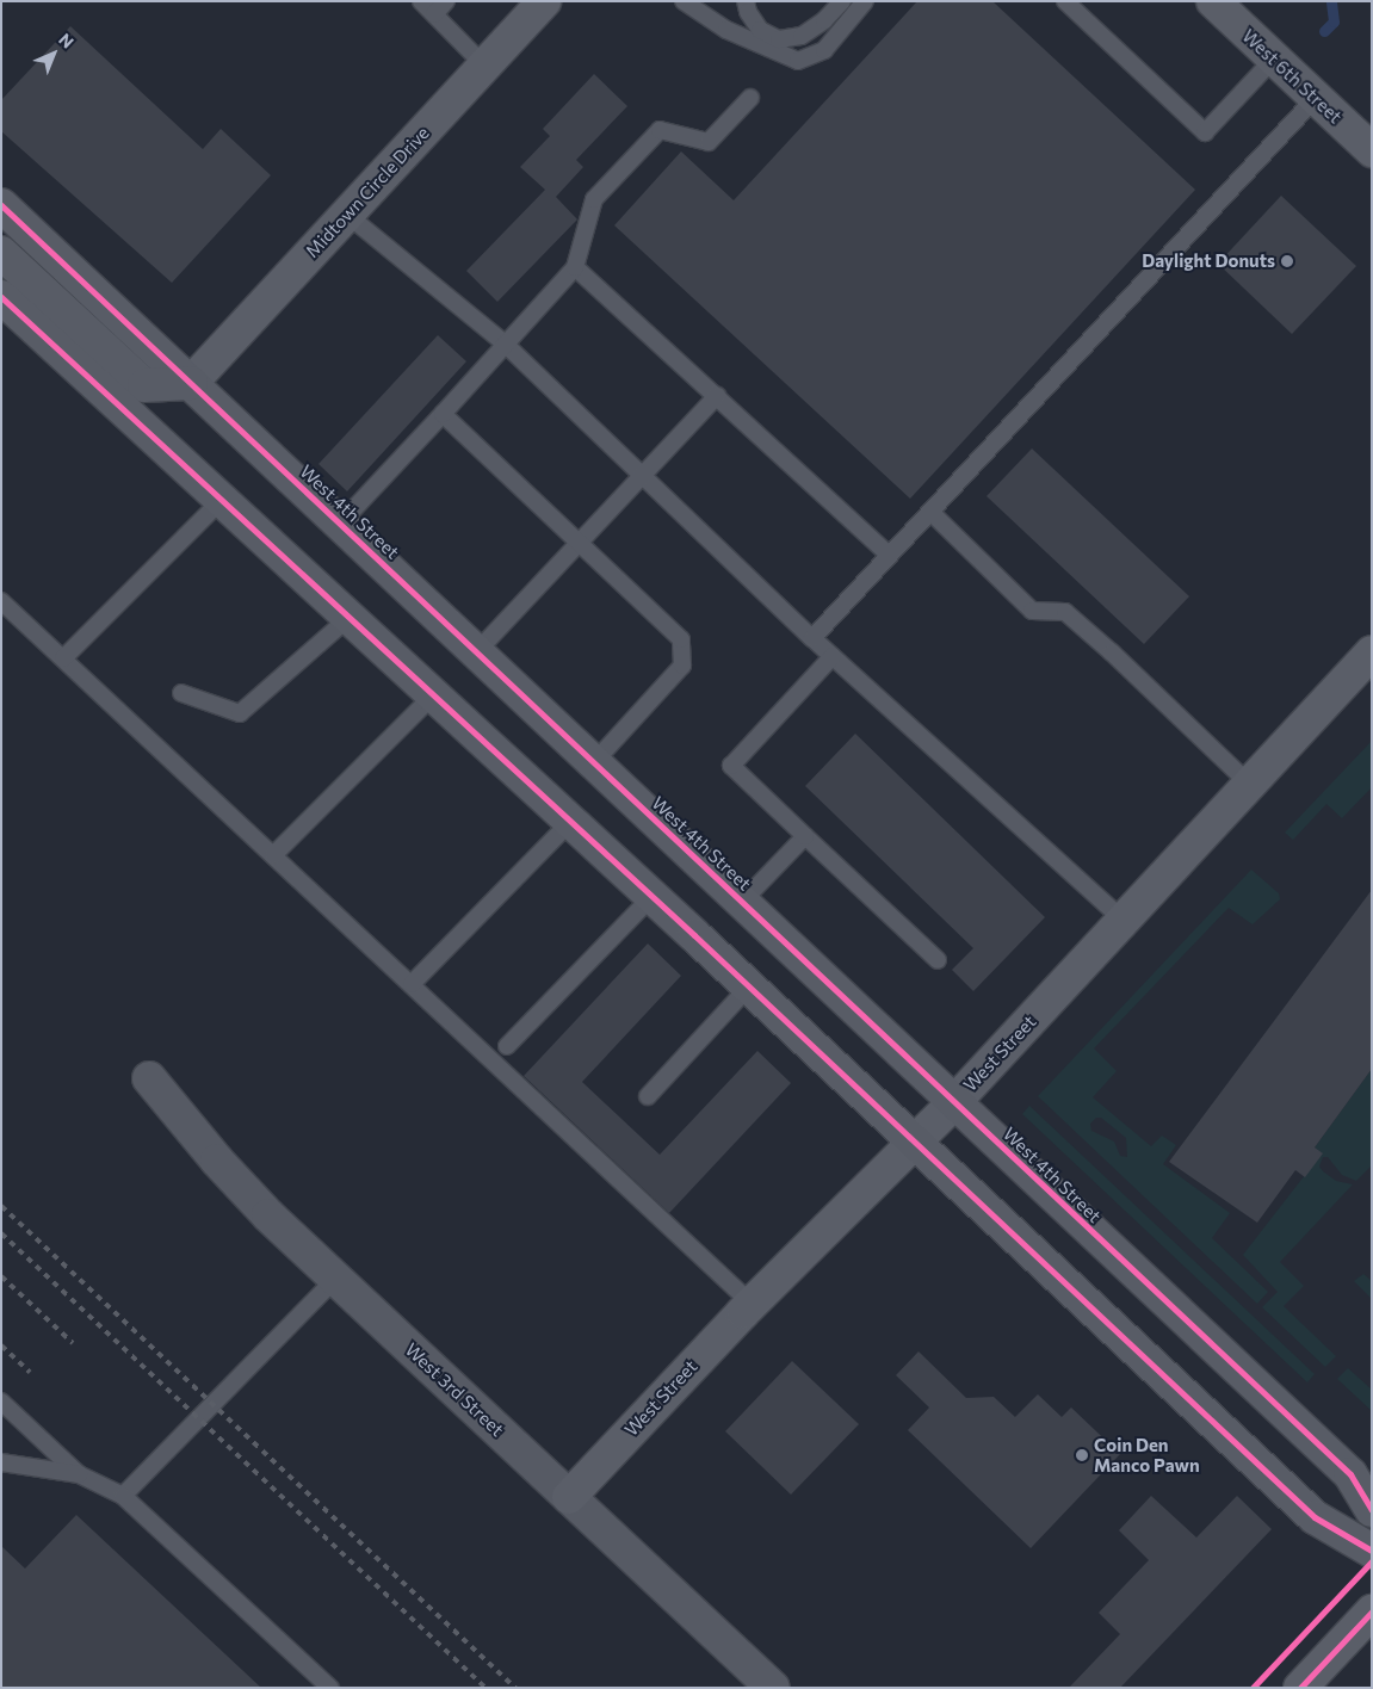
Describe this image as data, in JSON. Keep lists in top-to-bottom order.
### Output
{
  "streets": {
    "main road": ["West 4th Street"],
    "street": [
      "West 6th Street",
      "Midtown Circle Drive",
      "West Street",
      "West 3rd Street"
    ]
  },
  "crossings": [
    ["Midtown Circle Drive", "West 4th Street"],
    ["West 4th Street", "West Street"],
    ["West Street", "West 3rd Street"]
  ],
  "places": ["Daylight Donuts", "Coin Den Manco Pawn"],
  "north": "top right"
}
